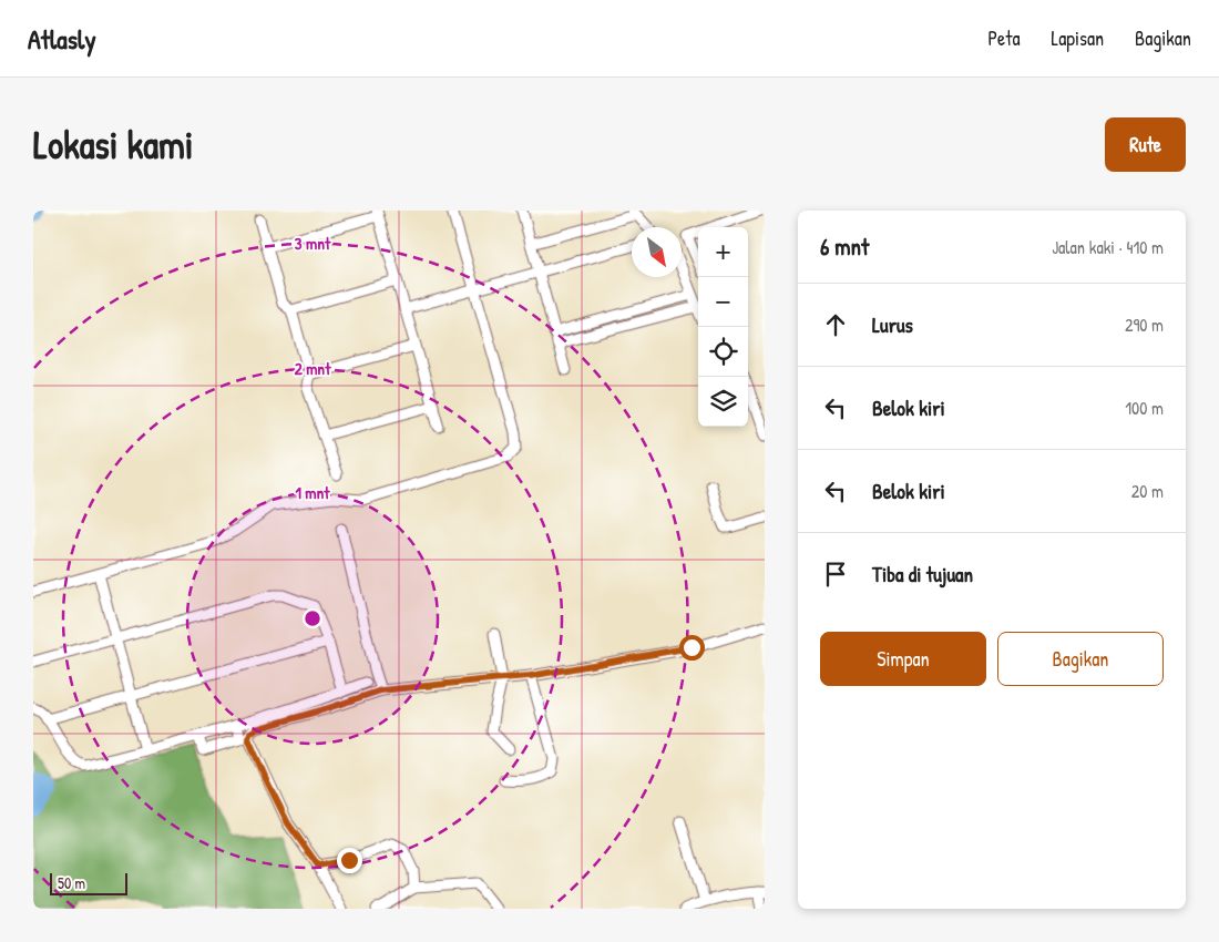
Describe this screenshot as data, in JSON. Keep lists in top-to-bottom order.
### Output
{
  "scale_bar": "50 m",
  "north": "bottom right",
  "page": {
    "header": "Atlasly",
    "nav": ["Peta", "Lapisan", "Bagikan"],
    "buttons": [
      "Rute",
      ["Simpan", "Bagikan"]
    ],
    "title": "Lokasi kami",
    "heading": ["6 mnt", "Jalan kaki · 410 m"],
    "map_buttons": ["+", "−"],
    "list": [
      ["Lurus", "290 m"],
      ["Belok kiri", "100 m"],
      ["Belok kiri", "20 m"],
      "Tiba di tujuan"
    ],
    "scale": "50 m"
  },
  "rings": ["3 mnt", "2 mnt", "1 mnt"]
}
